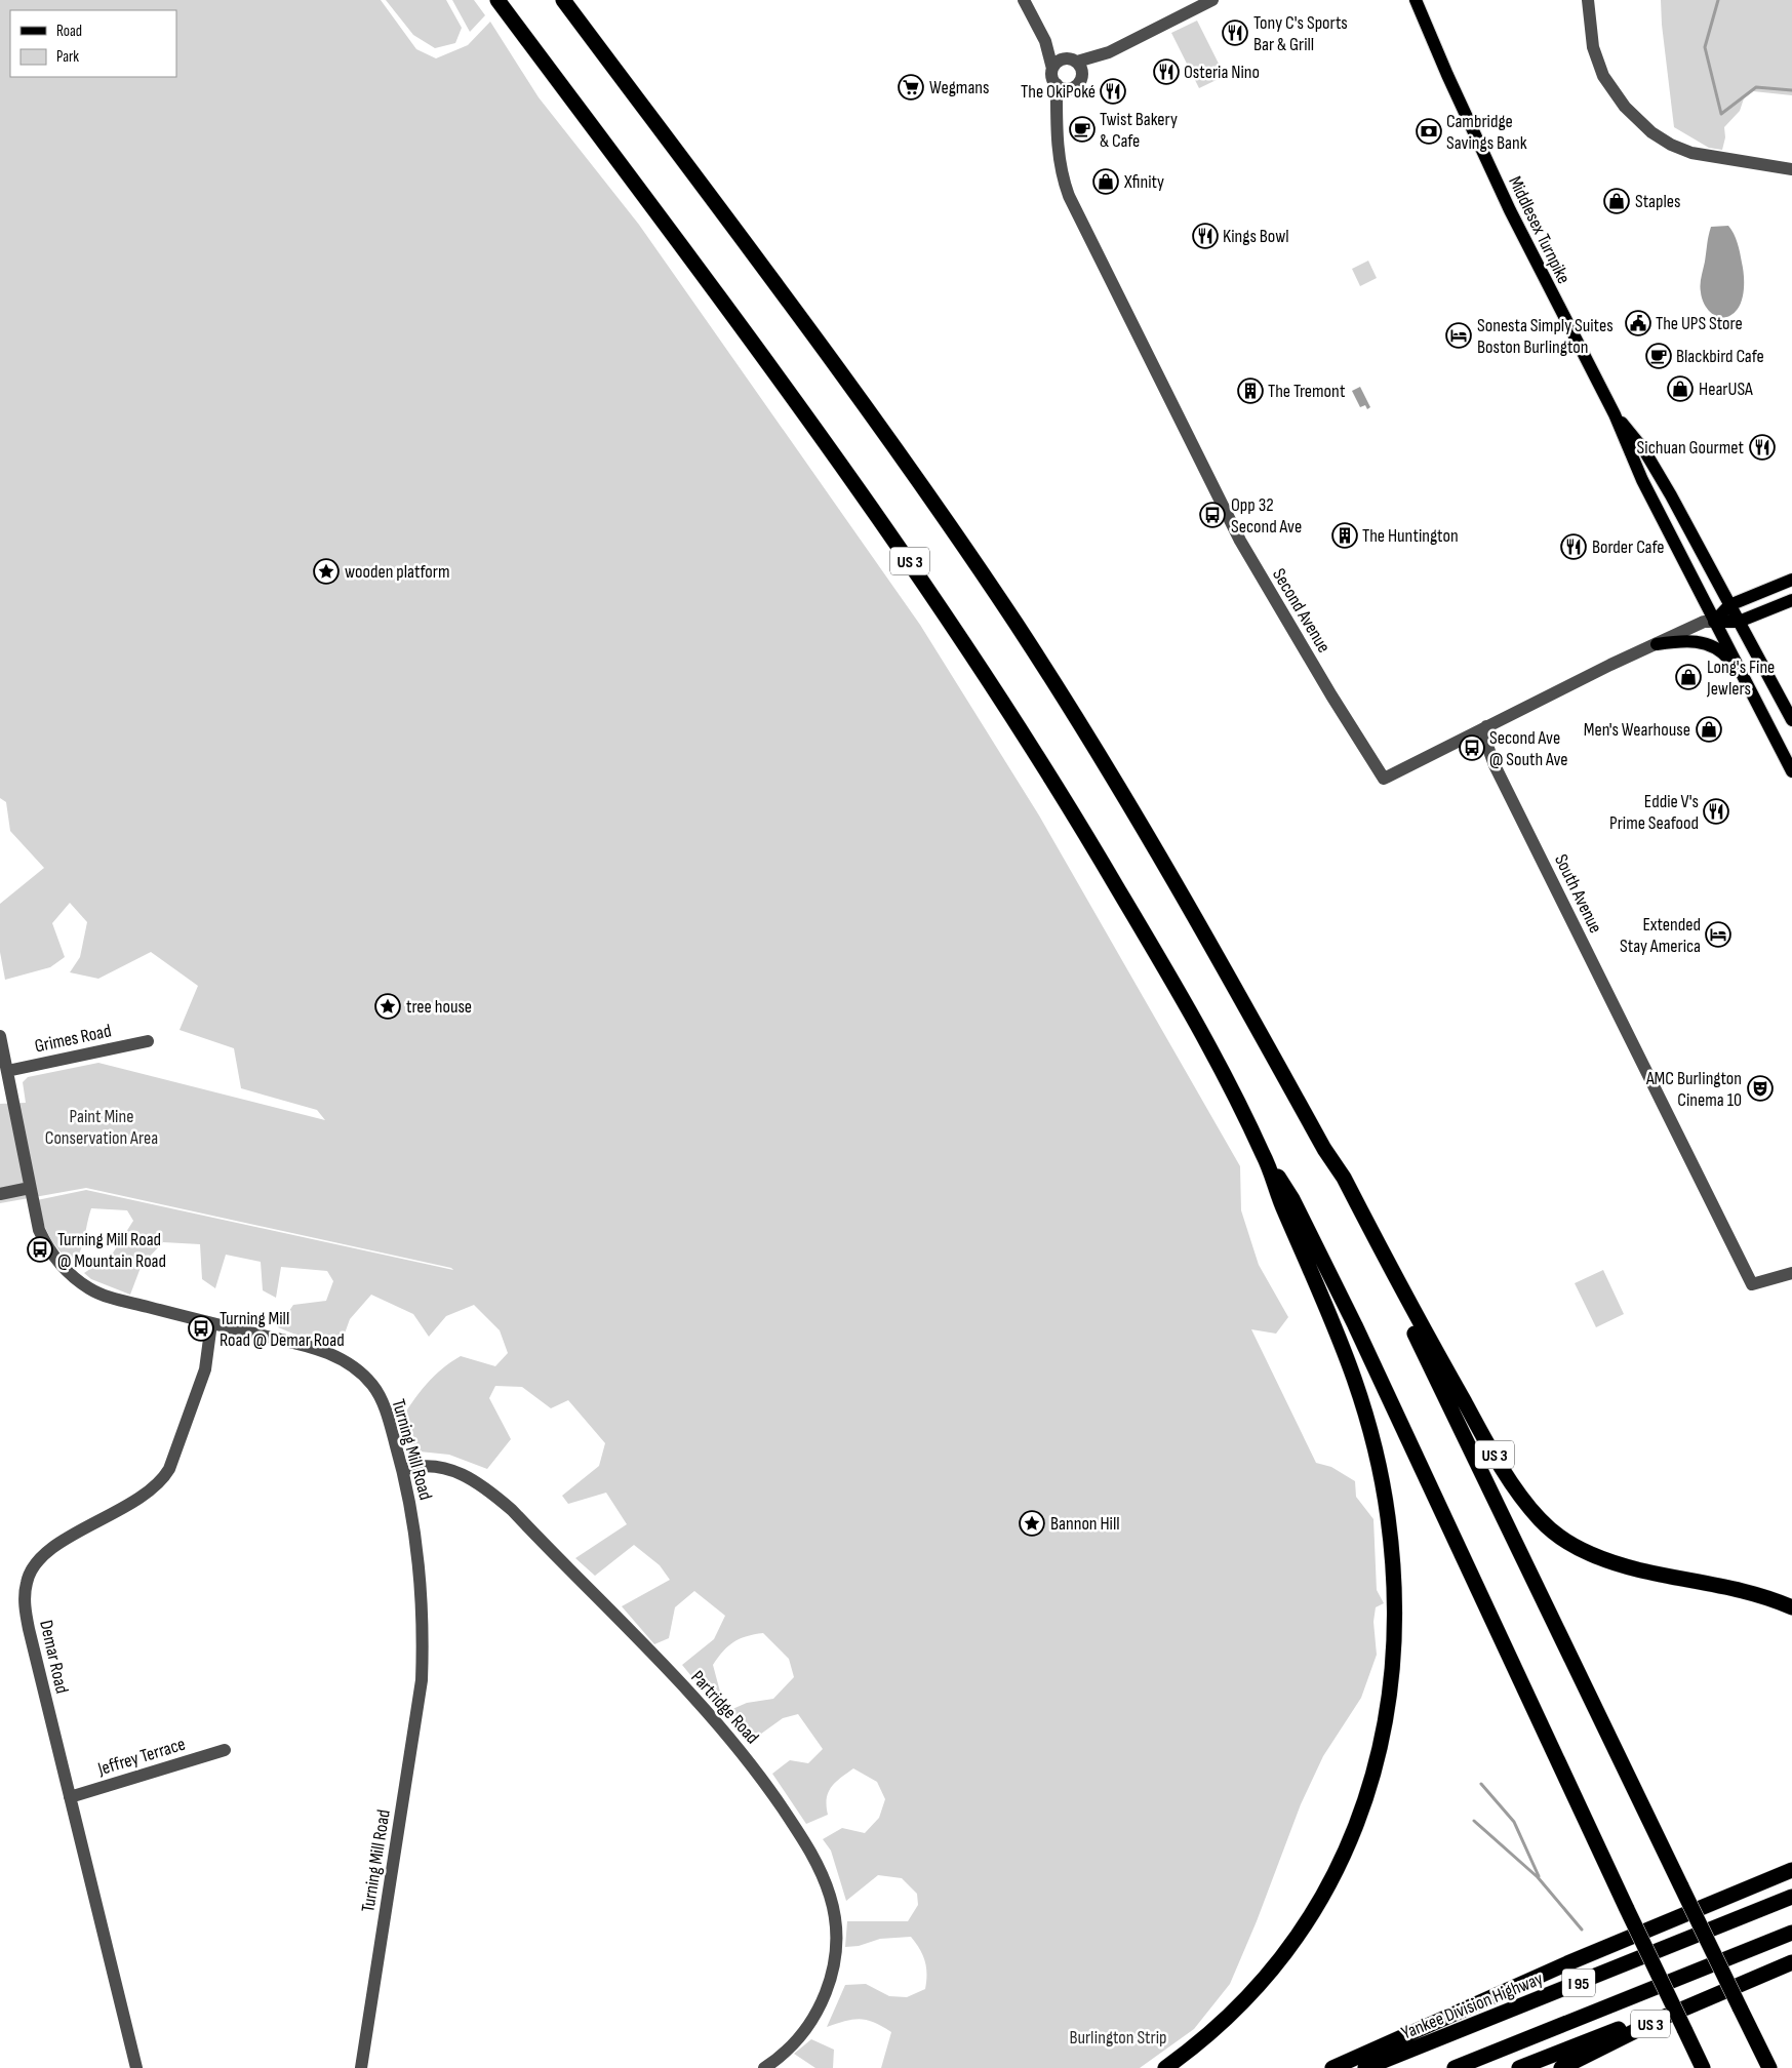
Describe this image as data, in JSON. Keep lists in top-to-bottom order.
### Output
{
  "streets": {
    "highway": ["US 3", "I 95", "Yankee Division Highway"],
    "main road": ["Middlesex Turnpike"],
    "street": [
      "Second Avenue",
      "South Avenue",
      "Grimes Road",
      "Turning Mill Road",
      "Demar Road",
      "Partridge Road",
      "Jeffrey Terrace"
    ]
  },
  "crossings": [
    ["Middlesex Turnpike", "Second Avenue"],
    ["Second Avenue", "South Avenue"],
    ["Grimes Road", "Turning Mill Road"],
    ["Turning Mill Road", "Demar Road"],
    ["Turning Mill Road", "Partridge Road"],
    ["Demar Road", "Jeffrey Terrace"]
  ],
  "parks": ["Paint Mine Conservation Area", "Burlington Strip"],
  "places": {
    "restaurant": [
      "Tony C's Sports Bar & Grill",
      "Osteria Nino",
      "The OkiPoké",
      "Kings Bowl",
      "Sichuan Gourmet",
      "Border Cafe",
      "Eddie V's Prime Seafood"
    ],
    "supermarket": ["Wegmans"],
    "cafe": ["Twist Bakery & Cafe", "Blackbird Cafe"],
    "bank": ["Cambridge Savings Bank"],
    "shop": [
      "Xfinity",
      "Staples",
      "HearUSA",
      "Long's Fine Jewlers",
      "Men's Wearhouse"
    ],
    "public building": ["The UPS Store"],
    "hotel": ["Sonesta Simply Suites Boston Burlington", "Extended Stay America"],
    "building": ["The Tremont", "The Huntington"],
    "bus stop": [
      "Opp 32 Second Ave",
      "Second Ave @ South Ave",
      "Turning Mill Road @ Mountain Road",
      "Turning Mill Road @ Demar Road"
    ],
    "place": ["wooden platform", "tree house", "Bannon Hill"],
    "theatre": ["AMC Burlington Cinema 10"]
  },
  "legend": ["Road", "Park"]
}
